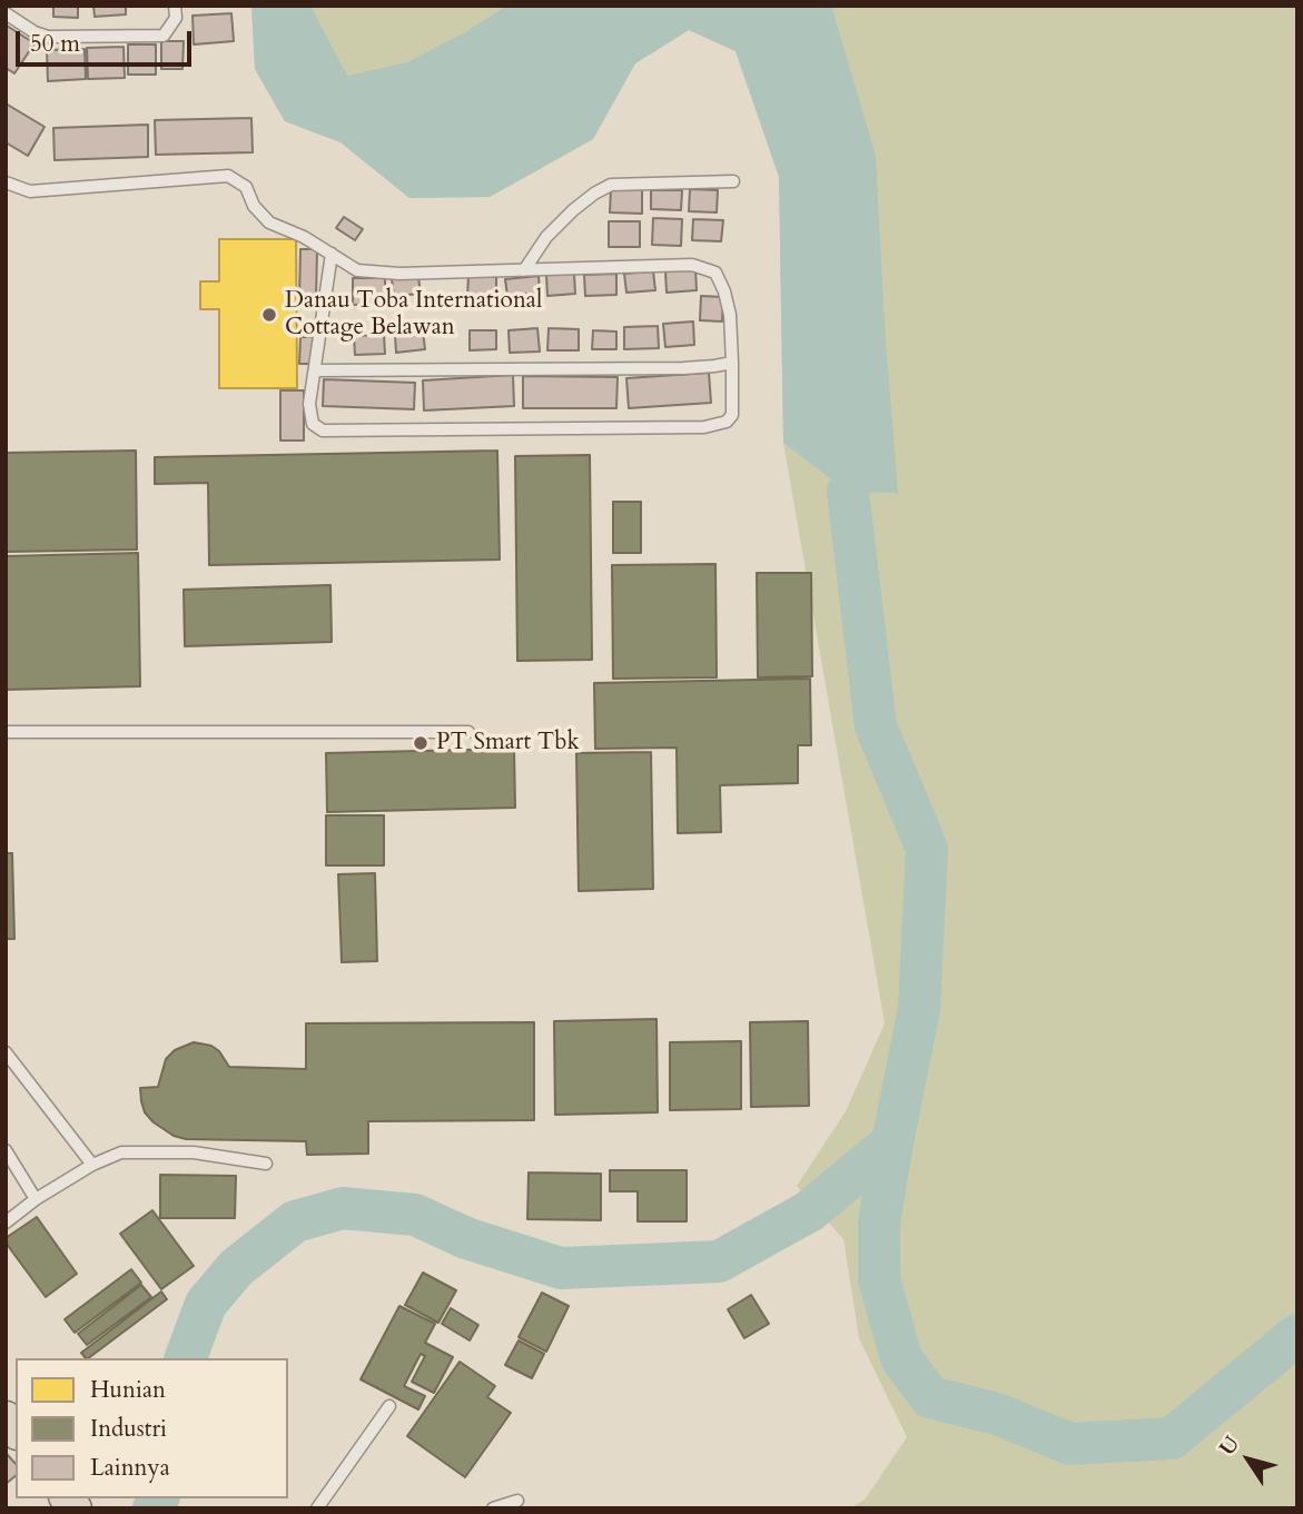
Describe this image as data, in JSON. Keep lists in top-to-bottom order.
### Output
{
  "places": ["Danau Toba International Cottage Belawan", "PT Smart Tbk"],
  "legend": ["Hunian", "Industri", "Lainnya"],
  "scale_bar": "50 m",
  "north": "top left"
}
